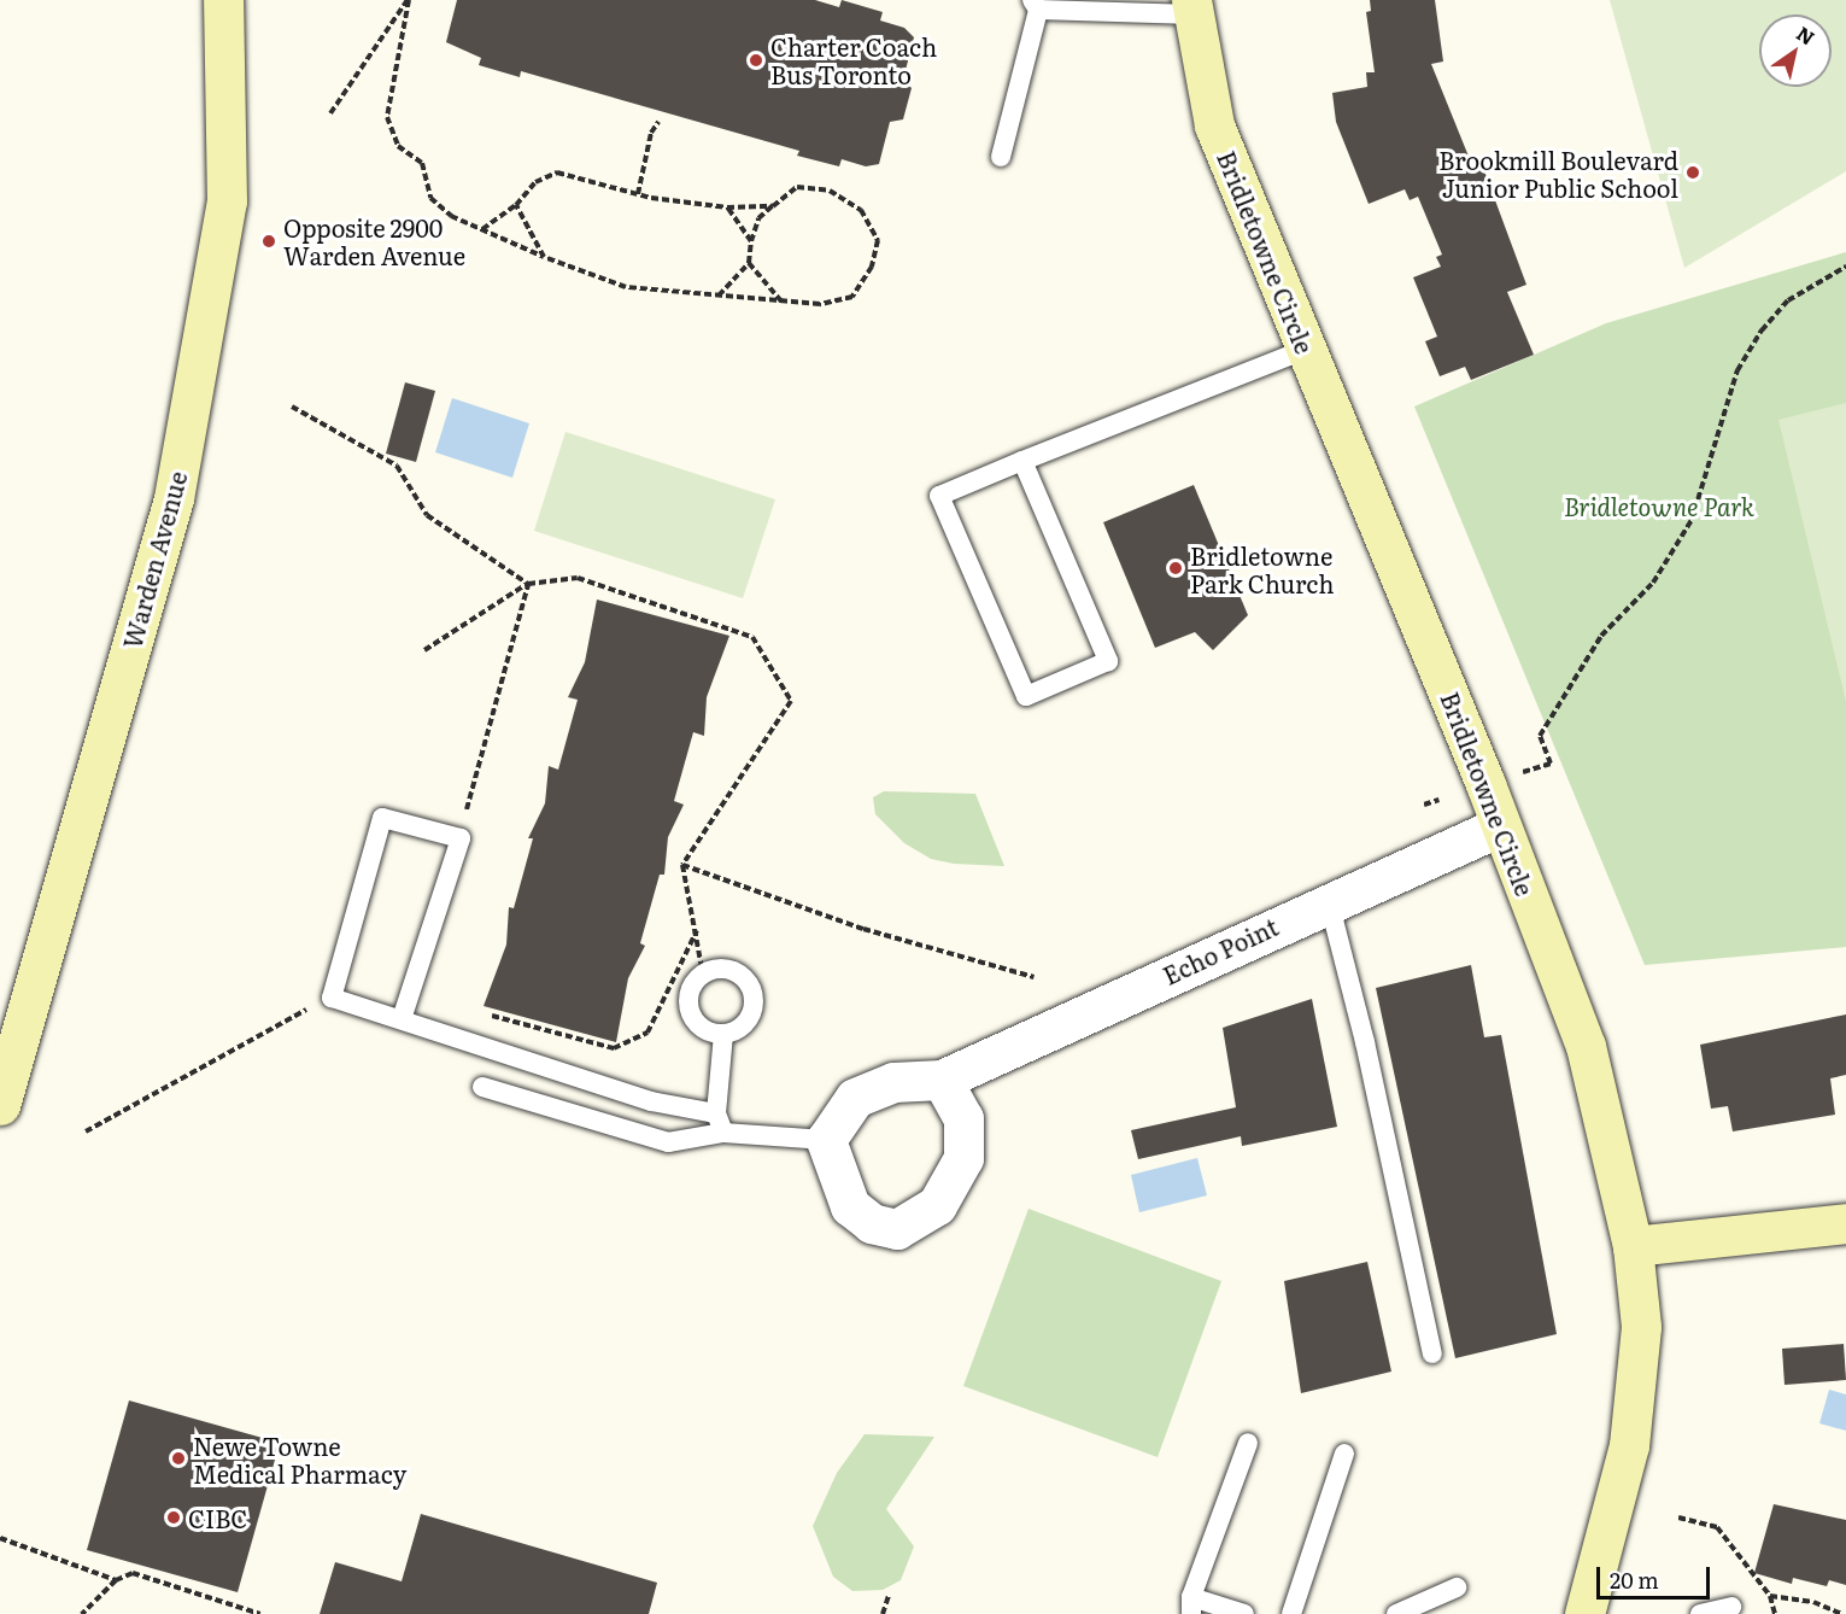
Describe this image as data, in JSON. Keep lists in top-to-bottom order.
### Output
{
  "streets": {
    "street": ["Bridletowne Circle", "Warden Avenue", "Echo Point"]
  },
  "crossings": [
    ["Bridletowne Circle", "Echo Point"]
  ],
  "parks": ["Bridletowne Park"],
  "places": [
    "Charter Coach Bus Toronto",
    "Brookmill Boulevard Junior Public School",
    "Opposite 2900 Warden Avenue",
    "Bridletowne Park Church",
    "Newe Towne Medical Pharmacy",
    "CIBC"
  ],
  "scale_bar": "20 m",
  "north": "top right"
}
